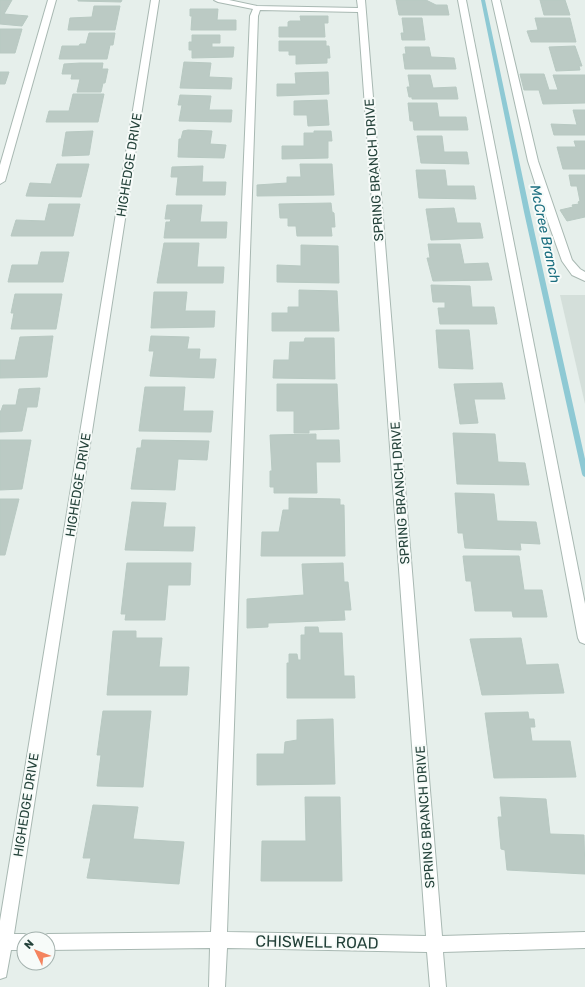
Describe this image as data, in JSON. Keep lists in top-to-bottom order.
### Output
{
  "streets": {
    "street": ["HIGHEDGE DRIVE", "SPRING BRANCH DRIVE", "CHISWELL ROAD"]
  },
  "crossings": [
    ["SPRING BRANCH DRIVE", "CHISWELL ROAD"]
  ],
  "water": ["McCree Branch"],
  "north": "top left"
}
